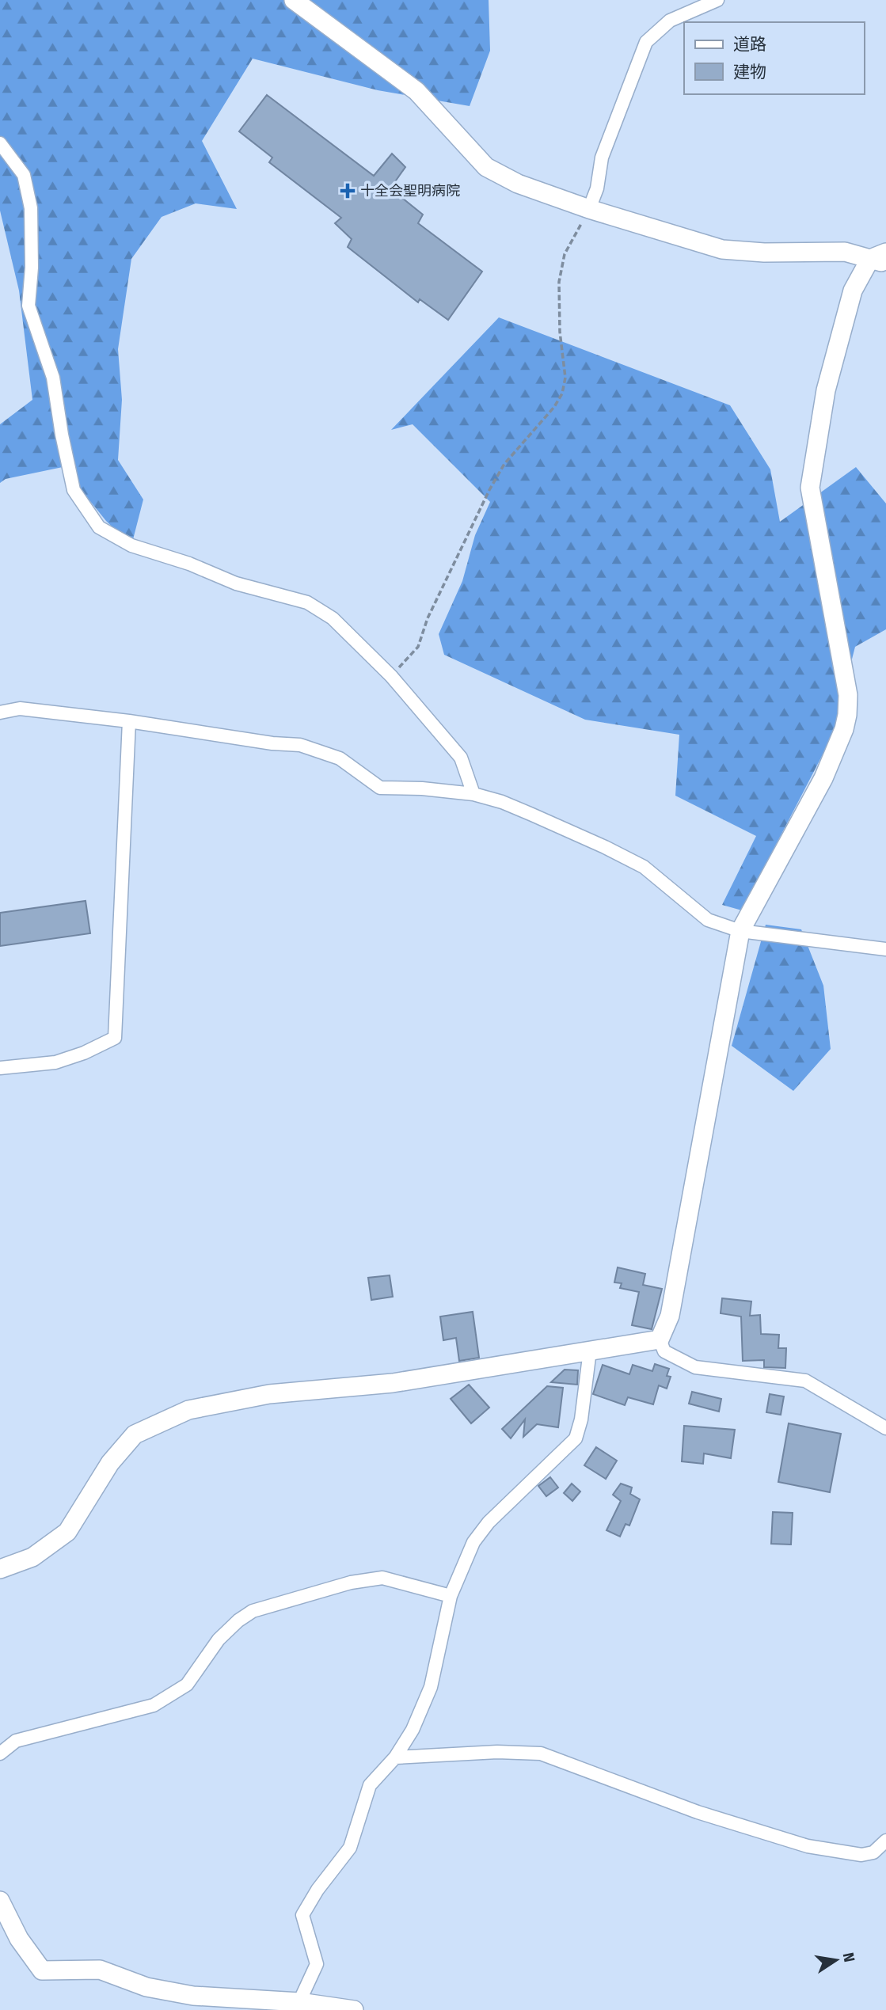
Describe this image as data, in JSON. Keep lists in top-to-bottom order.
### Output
{
  "places": {
    "health": ["十全会聖明病院"]
  },
  "legend": ["道路", "建物"],
  "north": "right"
}
